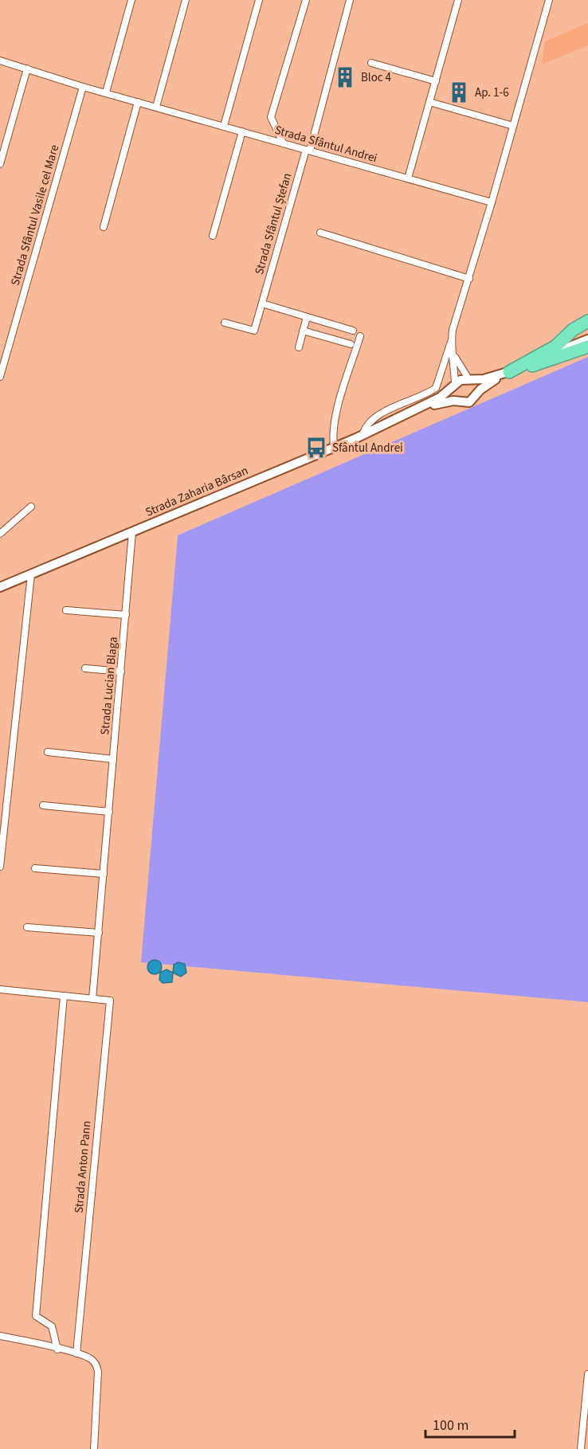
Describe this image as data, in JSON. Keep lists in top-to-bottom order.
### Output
{
  "streets": {
    "main road": ["Strada Zaharia Bârsan"],
    "street": [
      "Strada Sfântul Andrei",
      "Strada Sfântul Vasile cel Mare",
      "Strada Sfântul Ștefan",
      "Strada Lucian Blaga",
      "Strada Anton Pann"
    ]
  },
  "crossings": [
    ["Strada Sfântul Andrei", "Strada Sfântul Vasile cel Mare"],
    ["Strada Sfântul Andrei", "Strada Sfântul Ștefan"],
    ["Strada Zaharia Bârsan", "Strada Lucian Blaga"],
    ["Strada Lucian Blaga", "Strada Anton Pann"]
  ],
  "places": {
    "building": ["Bloc 4", "Ap. 1-6"],
    "bus stop": ["Sfântul Andrei"]
  },
  "scale_bar": "100 m"
}
